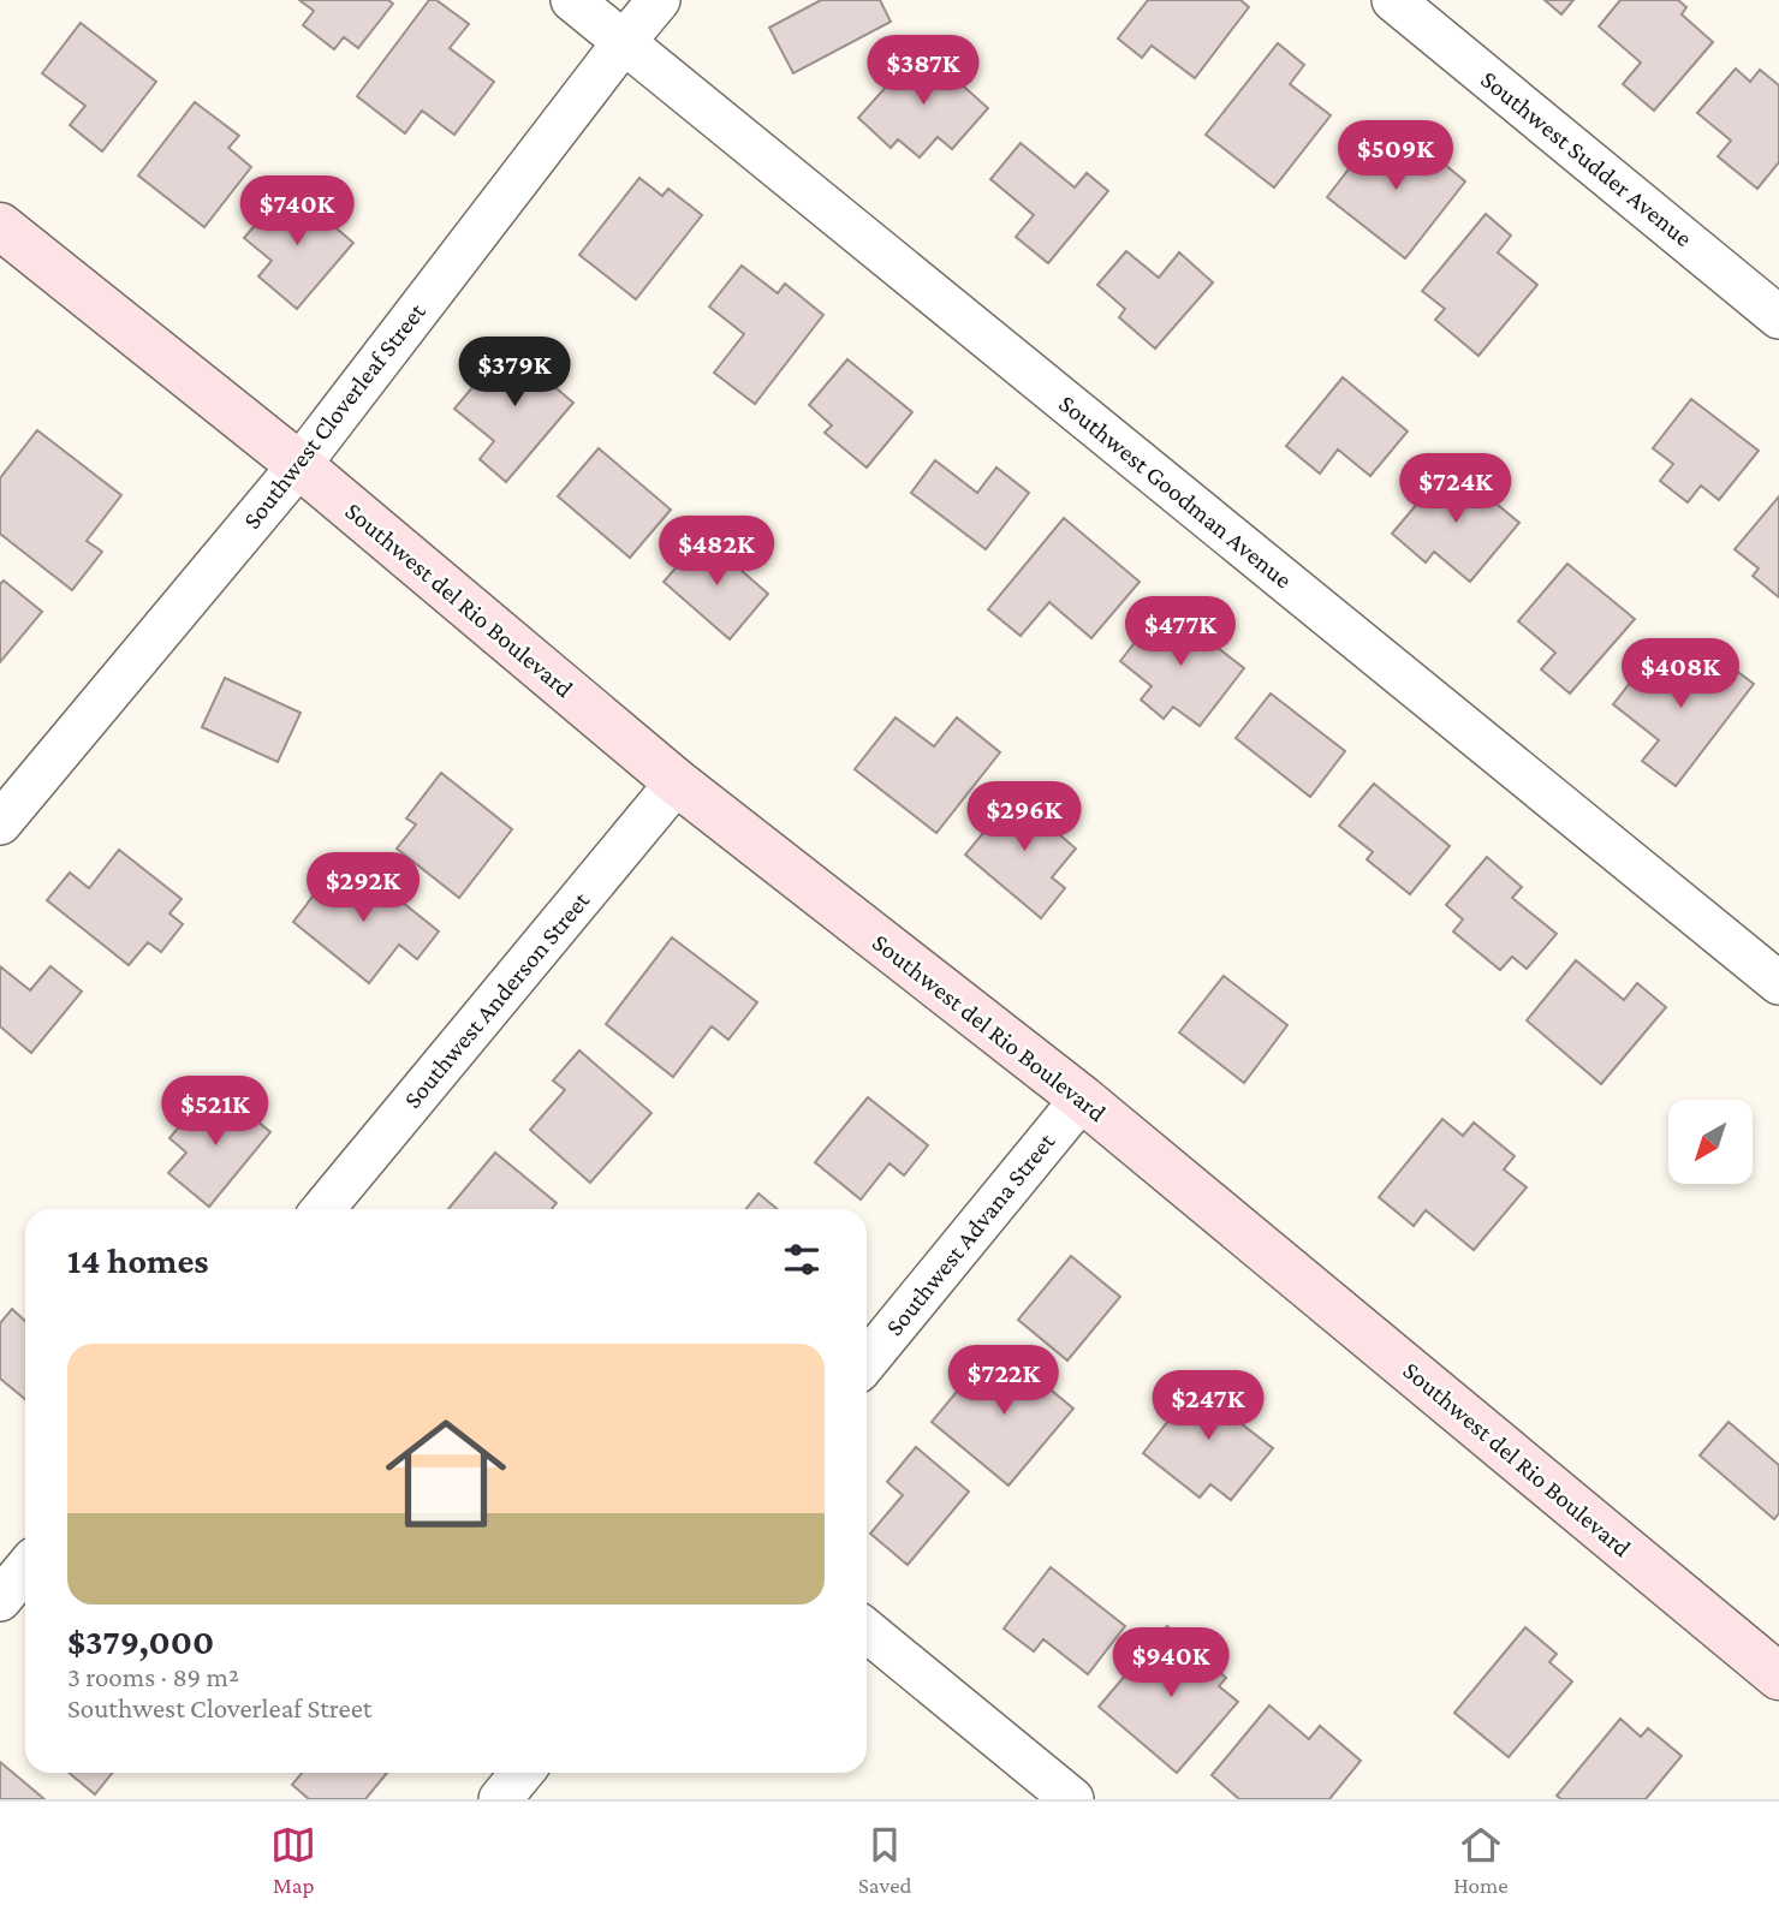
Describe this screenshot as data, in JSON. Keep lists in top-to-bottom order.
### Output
{
  "streets": {
    "street": [
      "Southwest Sudder Avenue",
      "Southwest Cloverleaf Street",
      "Southwest Goodman Avenue",
      "Southwest del Rio Boulevard",
      "Southwest Anderson Street",
      "Southwest Advana Street"
    ]
  },
  "crossings": [
    ["Southwest Cloverleaf Street", "Southwest Goodman Avenue"],
    ["Southwest Cloverleaf Street", "Southwest del Rio Boulevard"],
    ["Southwest del Rio Boulevard", "Southwest Anderson Street"],
    ["Southwest del Rio Boulevard", "Southwest Advana Street"]
  ],
  "north": "bottom left",
  "page": {
    "price": [
      "$387K",
      "$509K",
      "$740K",
      "$379K",
      "$724K",
      "$482K",
      "$477K",
      "$408K",
      "$296K",
      "$292K",
      "$521K",
      "$722K",
      "$247K",
      "$940K"
    ],
    "heading": "14 homes",
    "list": [
      {
        "name": "$379,000",
        "note": "3 rooms · 89 m² · Southwest Cloverleaf Street"
      }
    ],
    "tabs": ["Map", "Saved", "Home"]
  }
}
